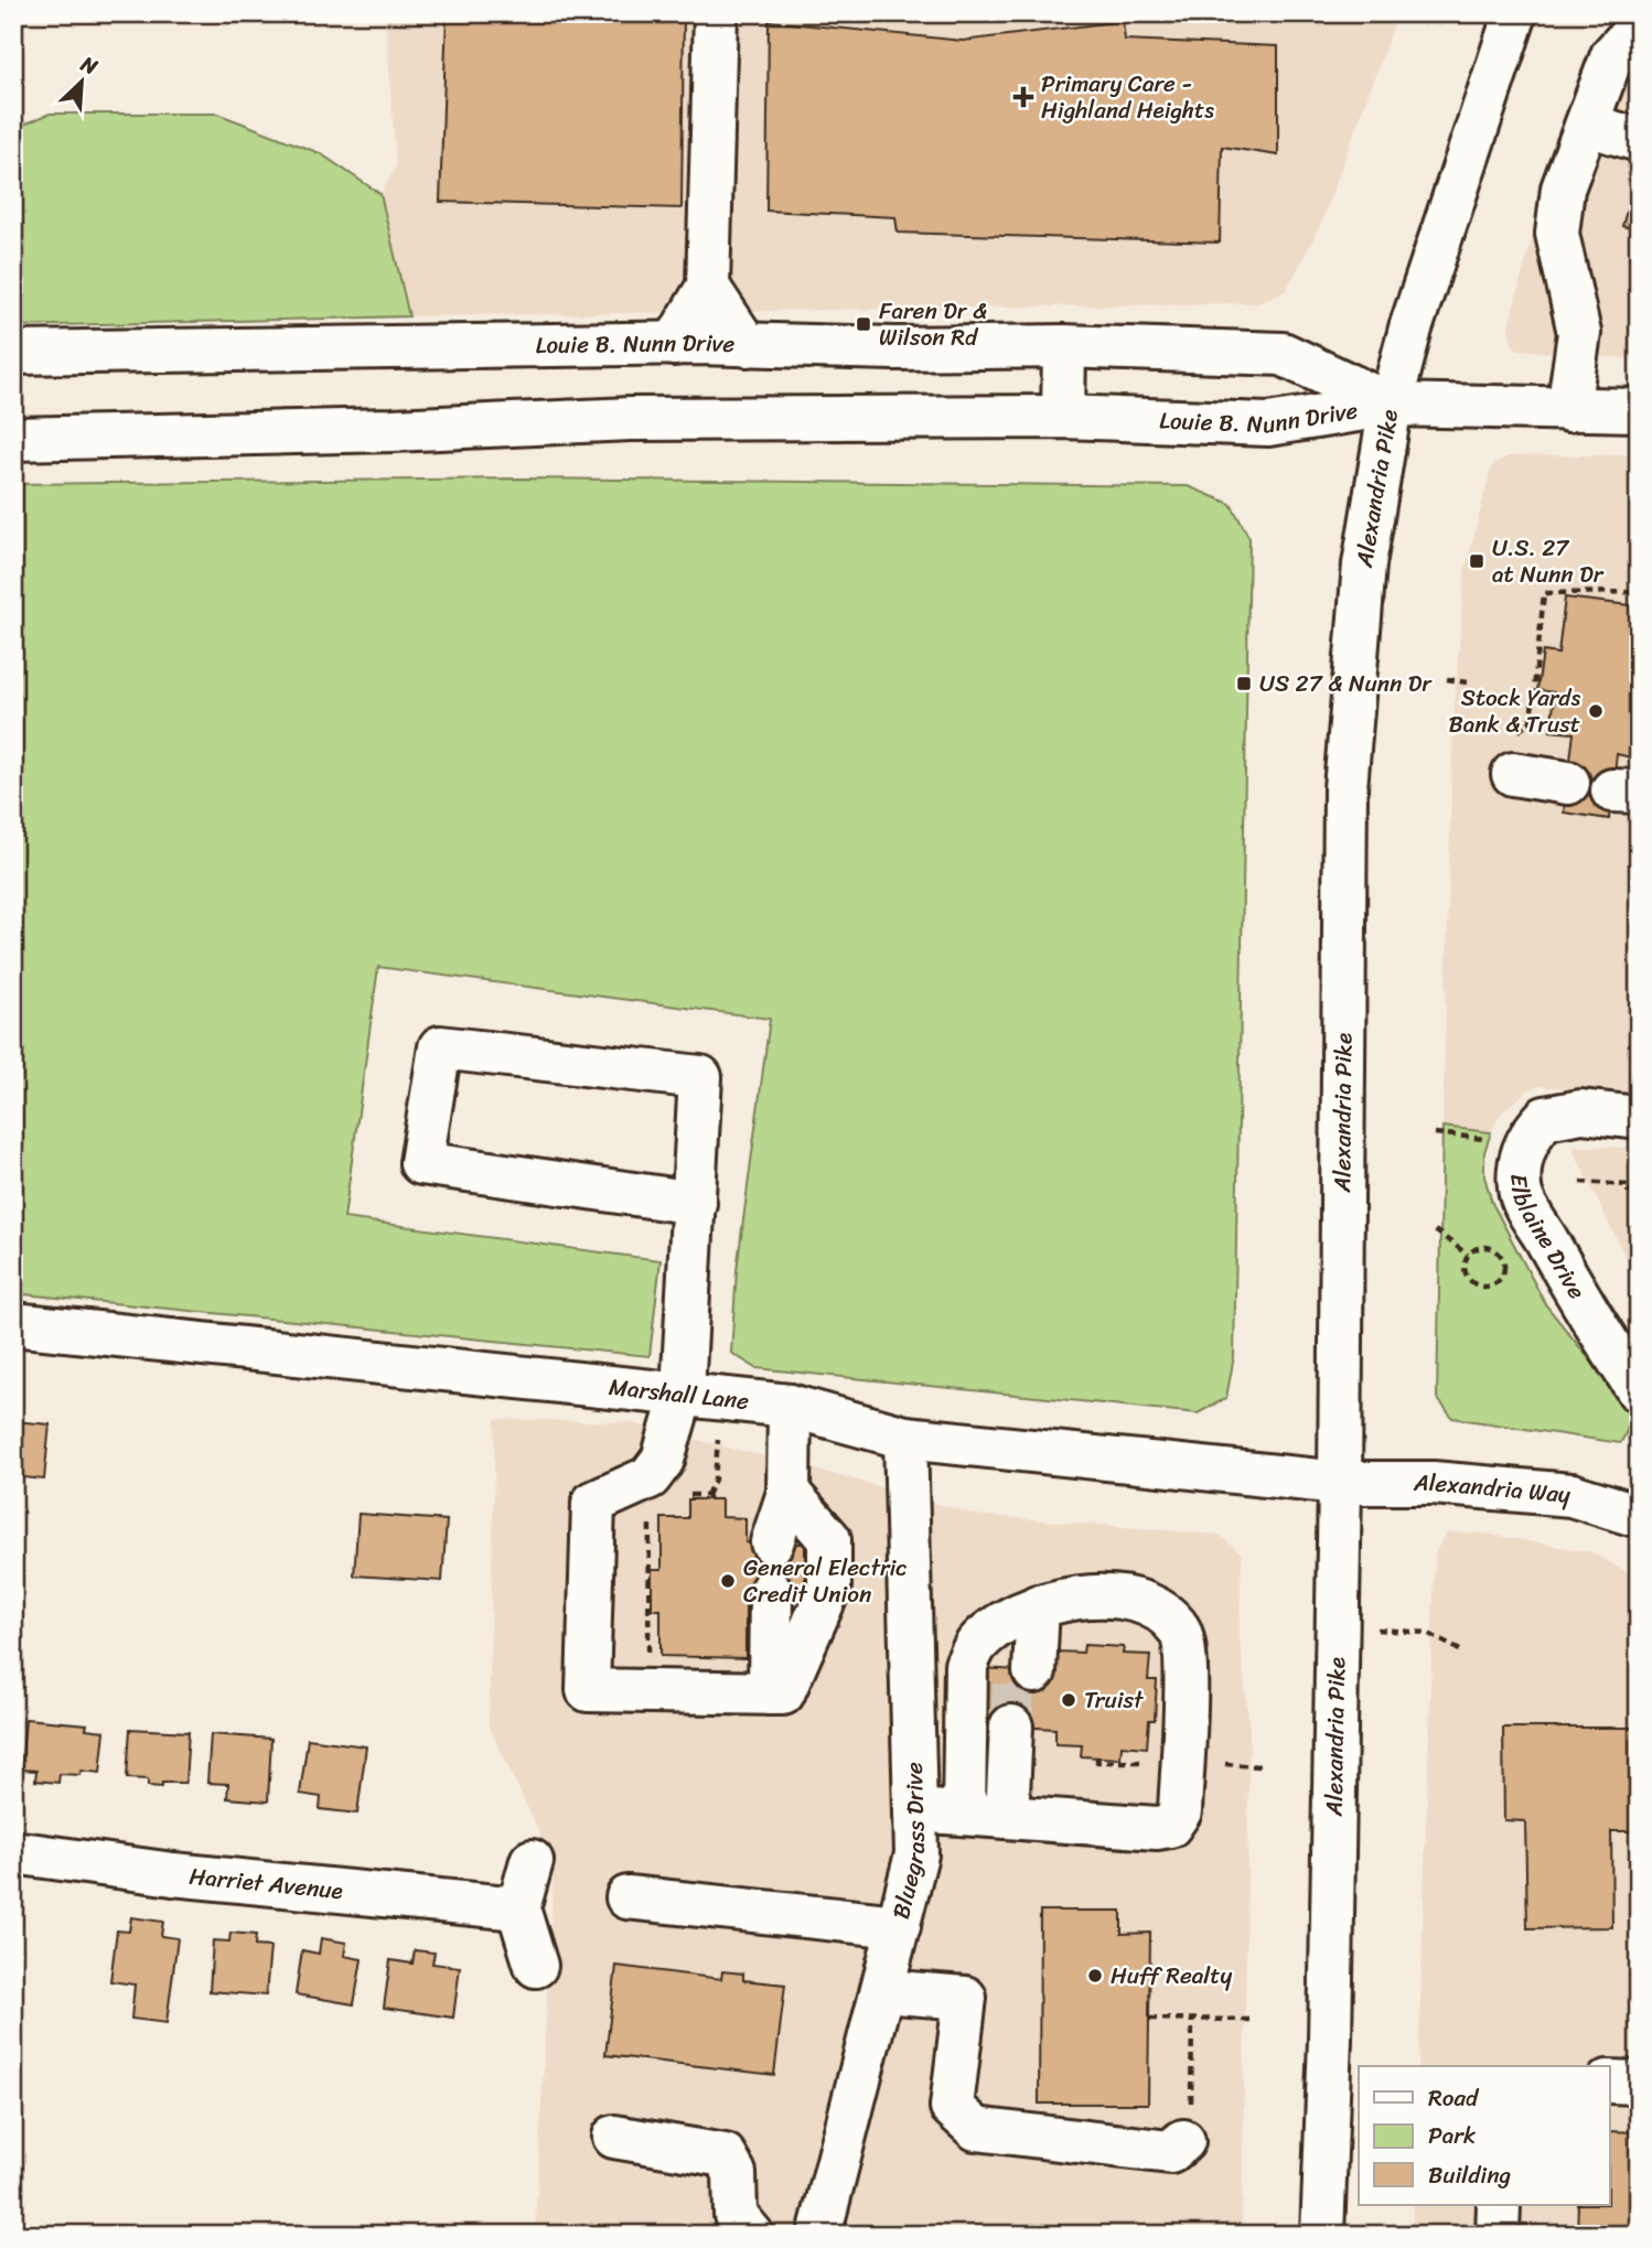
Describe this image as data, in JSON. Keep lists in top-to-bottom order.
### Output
{
  "streets": {
    "main road": [
      "Louie B. Nunn Drive",
      "Alexandria Pike",
      "Elblaine Drive",
      "Marshall Lane",
      "Alexandria Way",
      "Bluegrass Drive",
      "Harriet Avenue"
    ]
  },
  "crossings": [
    ["Louie B. Nunn Drive", "Alexandria Pike"],
    ["Alexandria Pike", "Marshall Lane"],
    ["Alexandria Pike", "Alexandria Way"],
    ["Marshall Lane", "Alexandria Way"],
    ["Marshall Lane", "Bluegrass Drive"]
  ],
  "places": {
    "health": ["Primary Care - Highland Heights"],
    "transit": ["Faren Dr & Wilson Rd", "U.S. 27 at Nunn Dr", "US 27 & Nunn Dr"],
    "other": [
      "Stock Yards Bank & Trust",
      "General Electric Credit Union",
      "Truist",
      "Huff Realty"
    ]
  },
  "legend": ["Road", "Park", "Building"],
  "north": "top right"
}
